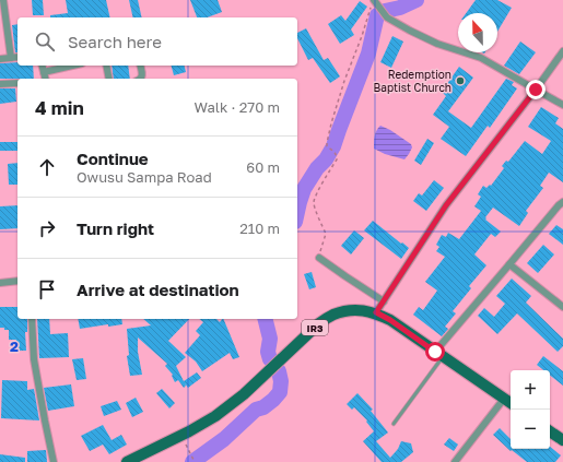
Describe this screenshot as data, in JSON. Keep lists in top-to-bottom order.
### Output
{
  "streets": {
    "main road": ["IR3"]
  },
  "places": ["Redemption Baptist Church"],
  "north": "top",
  "page": {
    "search": "Search here",
    "heading": ["4 min", "Walk · 270 m"],
    "list": [
      ["Continue", "Owusu Sampa Road", "60 m"],
      ["Turn right", "210 m"],
      "Arrive at destination"
    ],
    "map_buttons": ["+", "−"]
  },
  "grid": {
    "rows": ["2"]
  }
}
